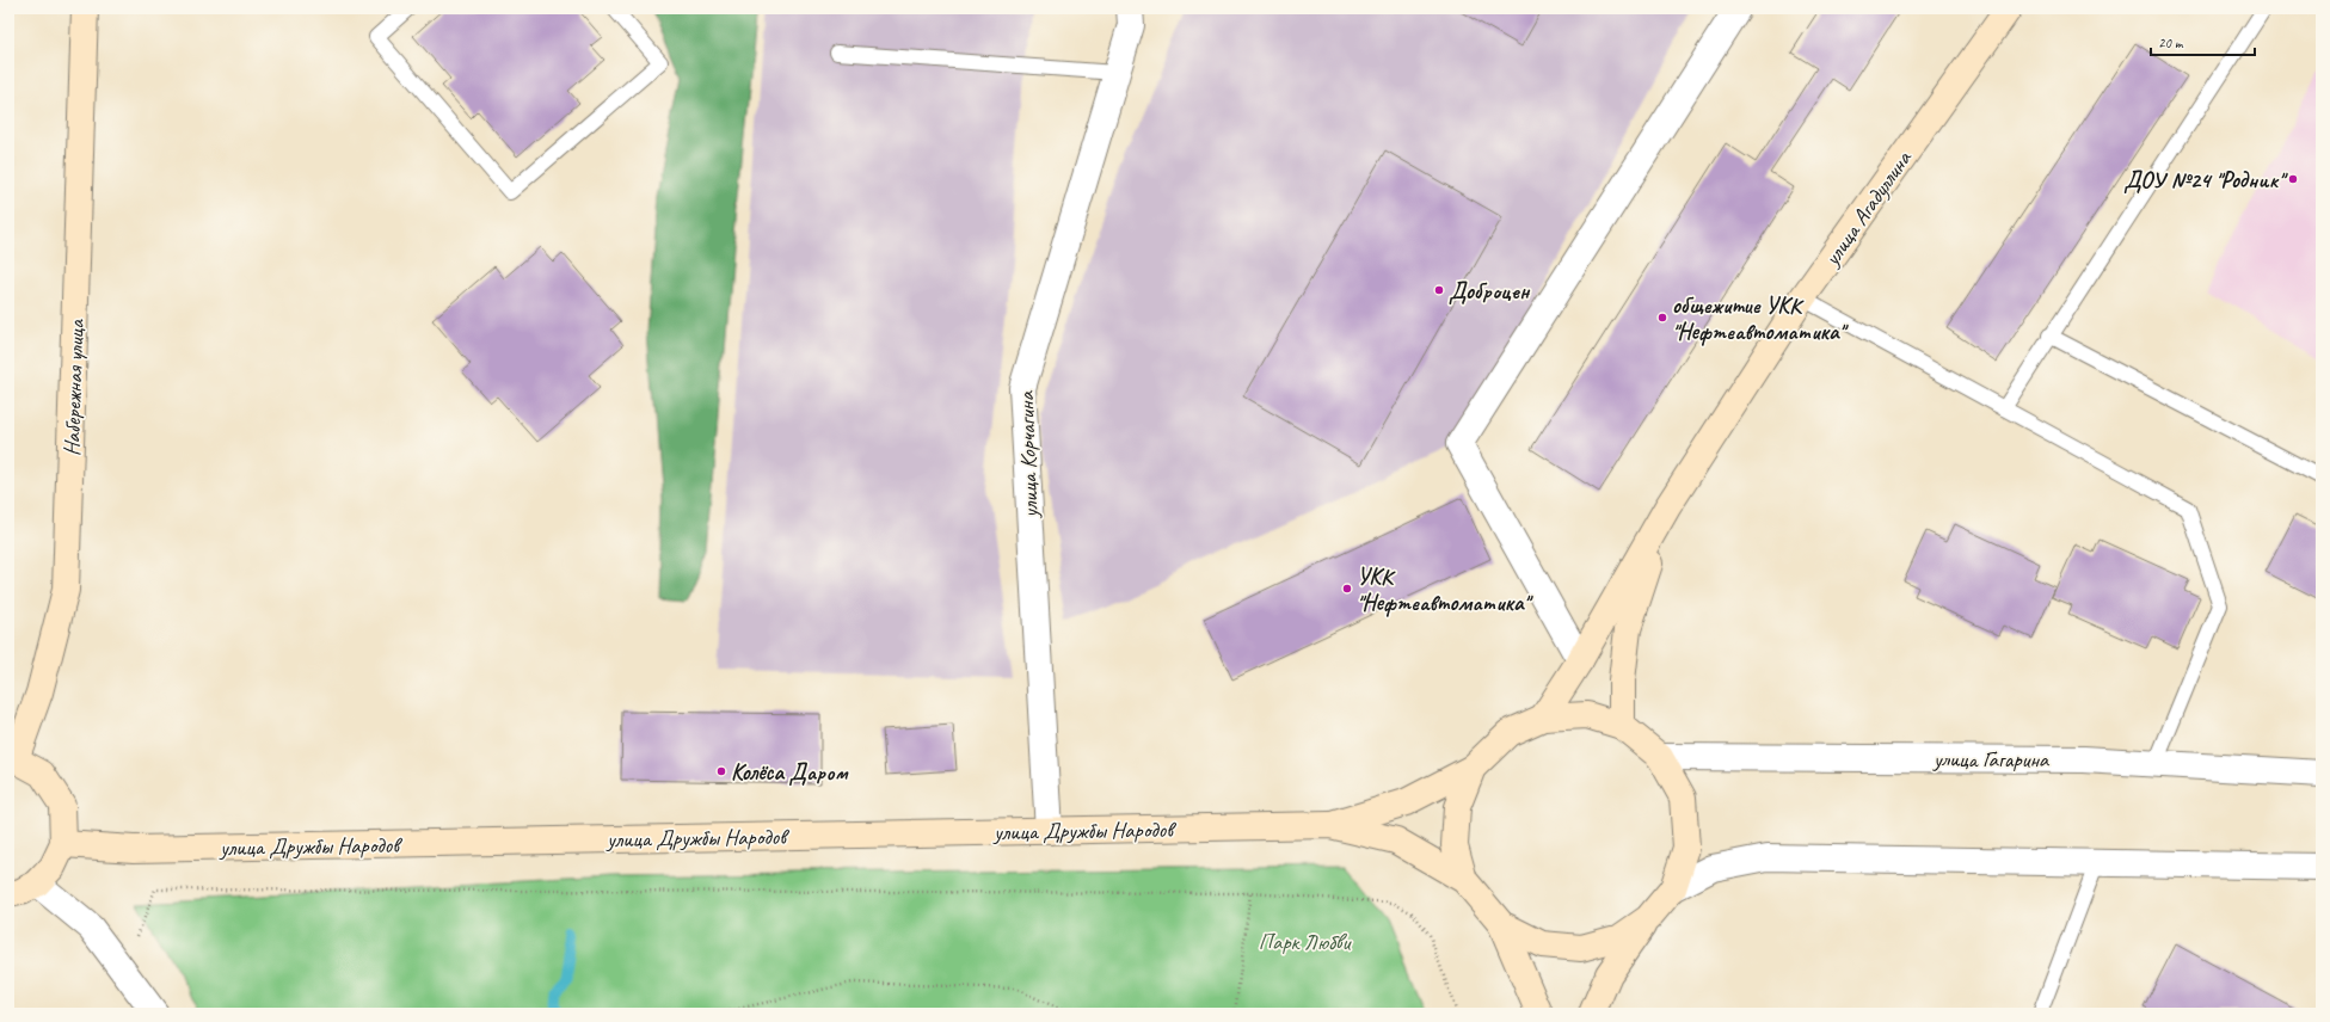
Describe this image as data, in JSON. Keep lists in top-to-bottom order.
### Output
{
  "streets": {
    "main road": ["улица Агадуллина", "Набережная улица", "улица Дружбы Народов"],
    "street": ["улица Корчагина", "улица Гагарина"]
  },
  "crossings": [
    ["улица Корчагина", "улица Дружбы Народов"]
  ],
  "parks": ["Парк Любви"],
  "places": [
    "ДОУ №24 \"Родник\"",
    "Доброцен",
    "общежитие УКК \"Нефтеавтоматика\"",
    "УКК \"Нефтеавтоматика\"",
    "Колёса Даром"
  ],
  "scale_bar": "20 m"
}
